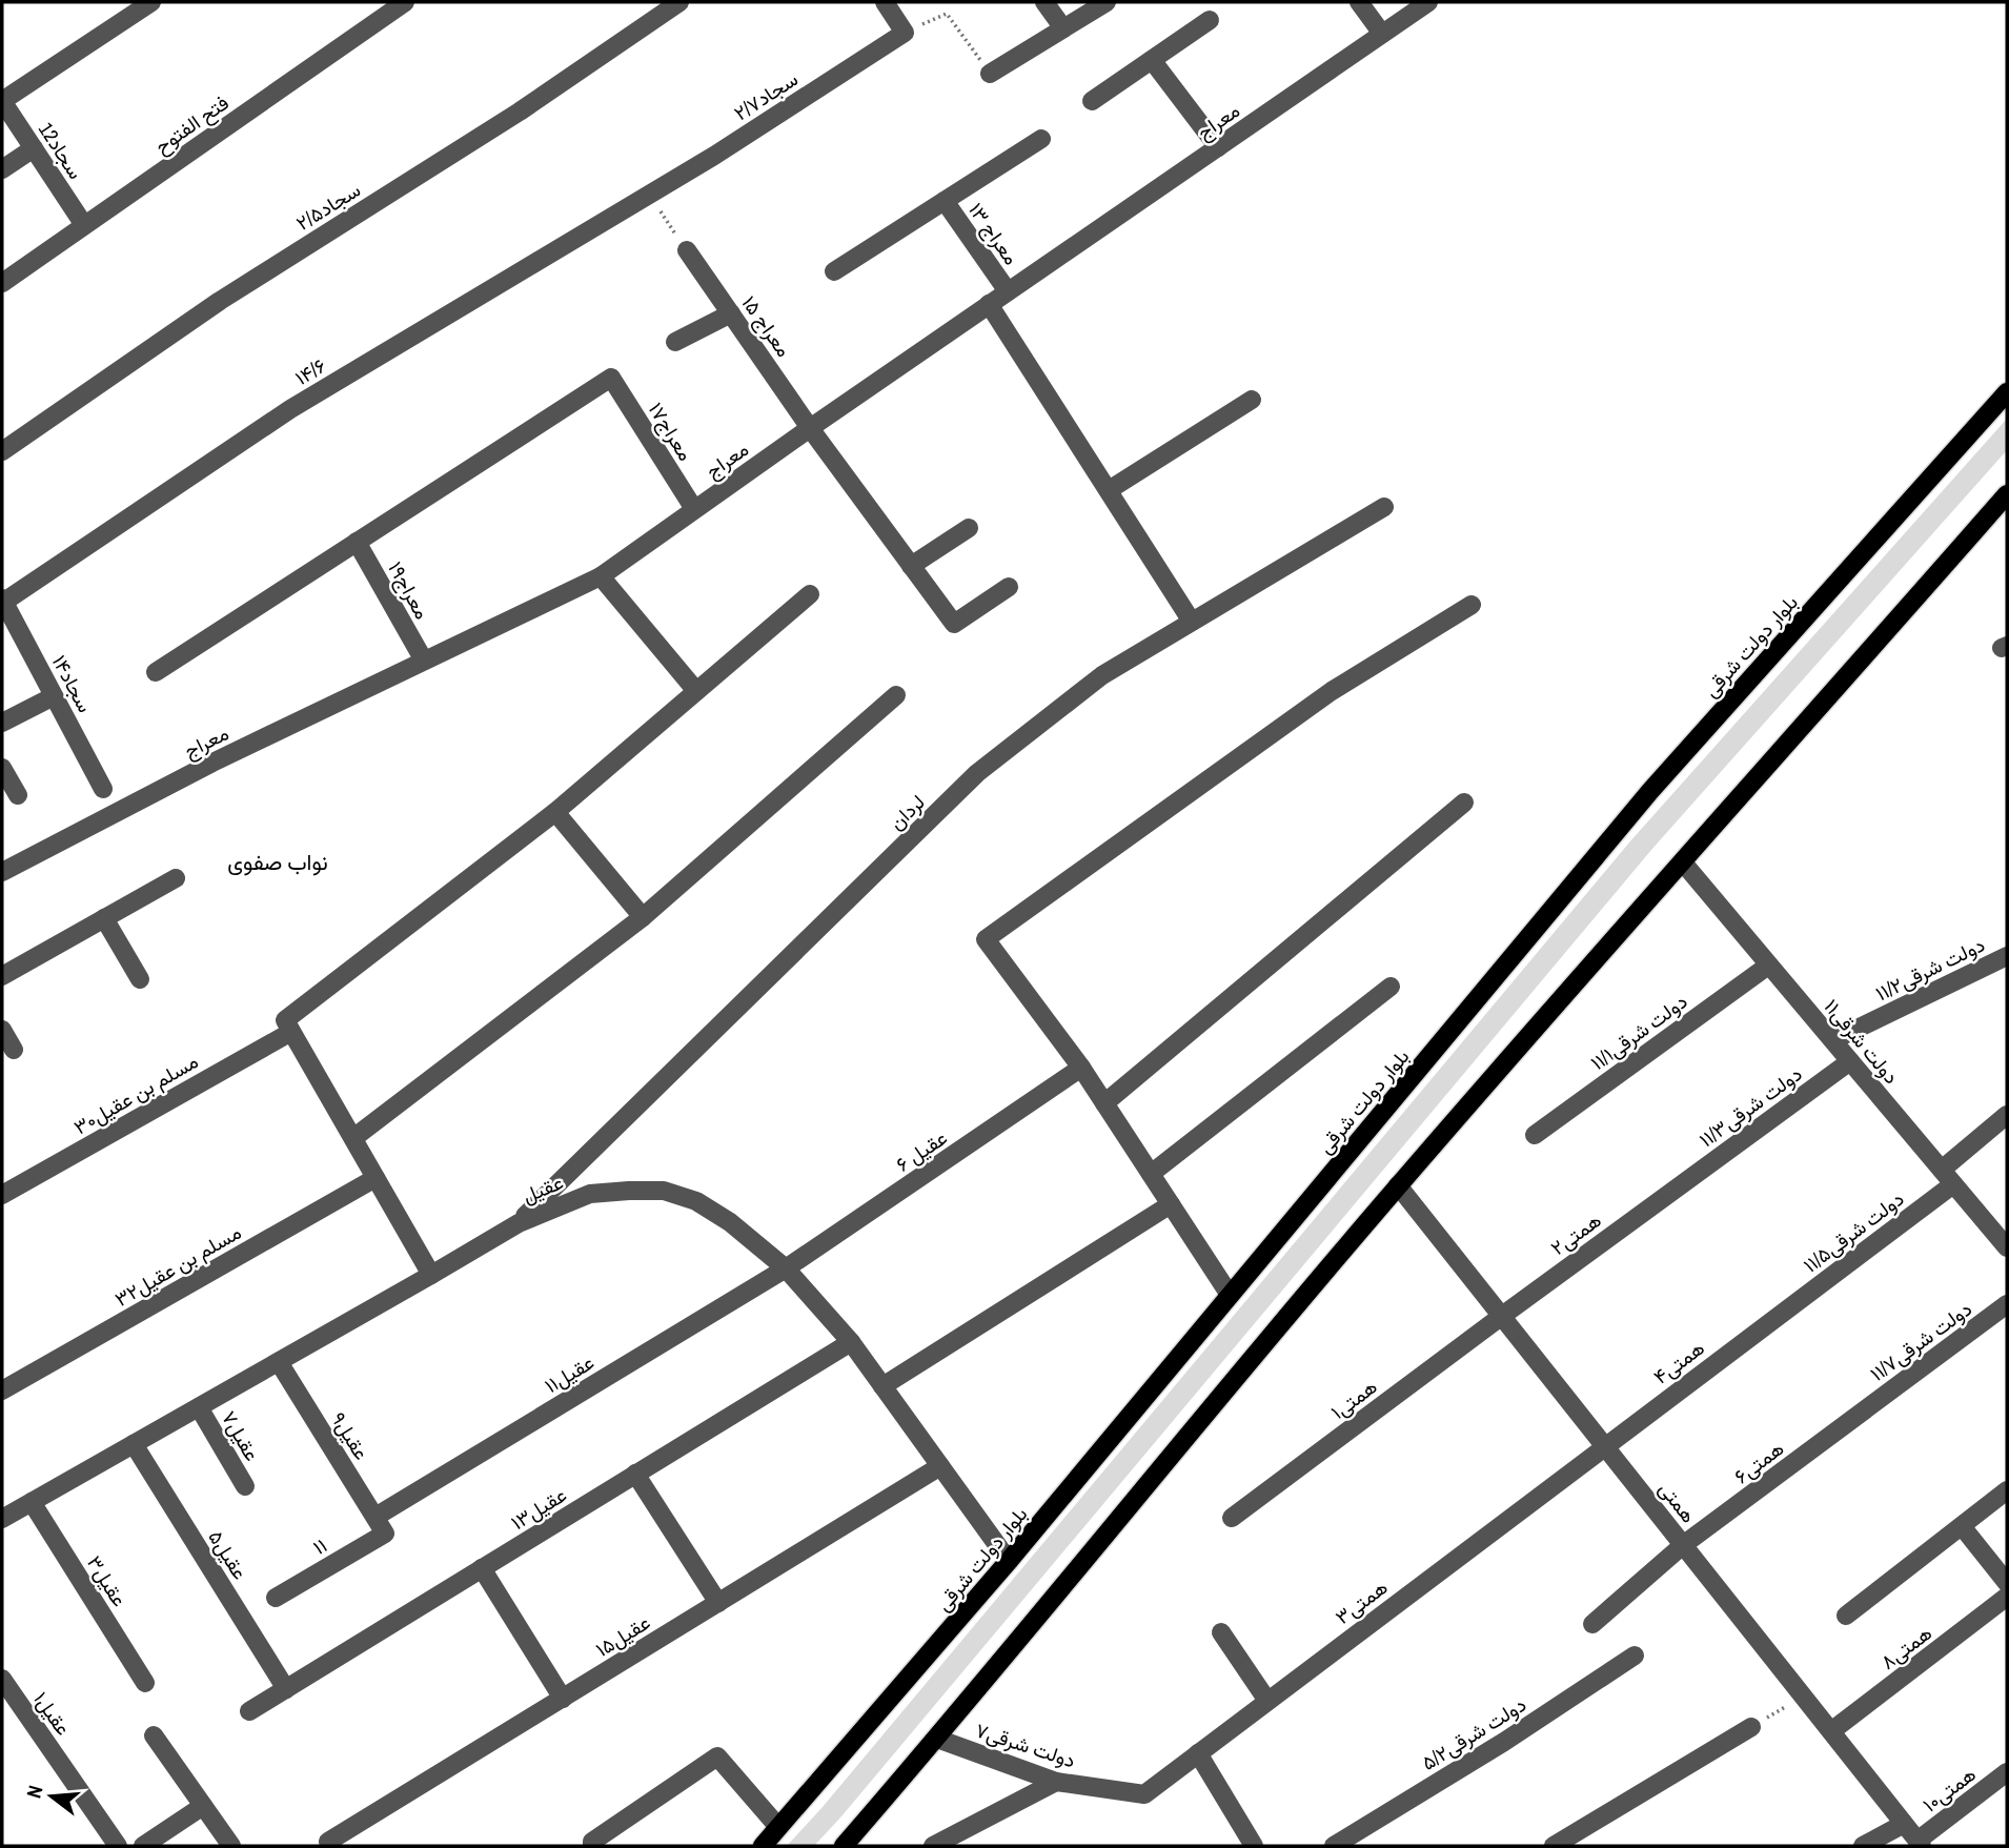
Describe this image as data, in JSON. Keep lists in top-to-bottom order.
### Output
{
  "streets": {
    "main road": ["بلوار دولت شرقی"],
    "street": [
      "سجاد۲/۷",
      "معراج",
      "فتح الفتوح",
      "12سجاد",
      "۲/۵سجاد",
      "معراج ۱۳",
      "معراج ۱۵",
      "۱۴/۶",
      "معراج۱۷",
      "معراج۱۹",
      "۱۴سجاد",
      "لردان",
      "۱۱/۲دولت شرقی",
      "۱۱/۱دولت شرقی",
      "۱۱دولت شرقی",
      "مسلم بن عقیل۳۰",
      "۱۱/۳دولت شرقی",
      "عقیل ۶",
      "عقیل",
      "۱۱/۵دولت شرقی",
      "۲همتی",
      "مسلم بن عقیل۳۲",
      "۱۱/۷دولت شرقی",
      "۴همتی",
      "عقیل۱۱",
      "۱همتی",
      "عقیل۷",
      "عقیل۹",
      "۶همتی",
      "همتی",
      "عقیل۱۳",
      "۱۱",
      "عقیل۵",
      "عقیل۳",
      "۳همتی",
      "عقیل۱۵",
      "همتی۸",
      "عقیل۱",
      "۵/۲دولت شرقی",
      "۷دولت شرقی",
      "۱۰همتی"
    ]
  },
  "crossings": [
    ["سجاد۲/۷", "۱۴/۶"],
    ["معراج", "معراج ۱۳"],
    ["معراج", "معراج ۱۵"],
    ["معراج", "معراج۱۷"],
    ["معراج", "معراج۱۹"],
    ["فتح الفتوح", "12سجاد"],
    ["۱۴/۶", "۱۴سجاد"],
    ["معراج۱۷", "معراج۱۹"],
    ["بلوار دولت شرقی", "عقیل"],
    ["لردان", "عقیل"],
    ["۱۱/۲دولت شرقی", "۱۱دولت شرقی"],
    ["۱۱/۱دولت شرقی", "۱۱دولت شرقی"],
    ["۱۱دولت شرقی", "۱۱/۳دولت شرقی"],
    ["۱۱دولت شرقی", "۱۱/۵دولت شرقی"],
    ["۱۱/۳دولت شرقی", "۲همتی"],
    ["عقیل ۶", "عقیل"],
    ["عقیل ۶", "عقیل۱۱"],
    ["عقیل", "عقیل۱۱"],
    ["عقیل", "عقیل۷"],
    ["عقیل", "عقیل۹"],
    ["عقیل", "عقیل۱۳"],
    ["عقیل", "عقیل۵"],
    ["عقیل", "عقیل۳"],
    ["عقیل", "عقیل۱۵"],
    ["۱۱/۵دولت شرقی", "۴همتی"],
    ["۲همتی", "۱همتی"],
    ["۲همتی", "همتی"],
    ["۱۱/۷دولت شرقی", "۶همتی"],
    ["۴همتی", "همتی"],
    ["۴همتی", "۳همتی"],
    ["عقیل۱۱", "عقیل۹"],
    ["عقیل۱۱", "۱۱"],
    ["۱همتی", "همتی"],
    ["عقیل۹", "۱۱"],
    ["۶همتی", "همتی"],
    ["همتی", "۳همتی"],
    ["همتی", "همتی۸"],
    ["همتی", "۱۰همتی"],
    ["عقیل۱۳", "عقیل۵"],
    ["۳همتی", "۷دولت شرقی"]
  ],
  "districts": ["نواب صفوی"],
  "north": "left"
}
